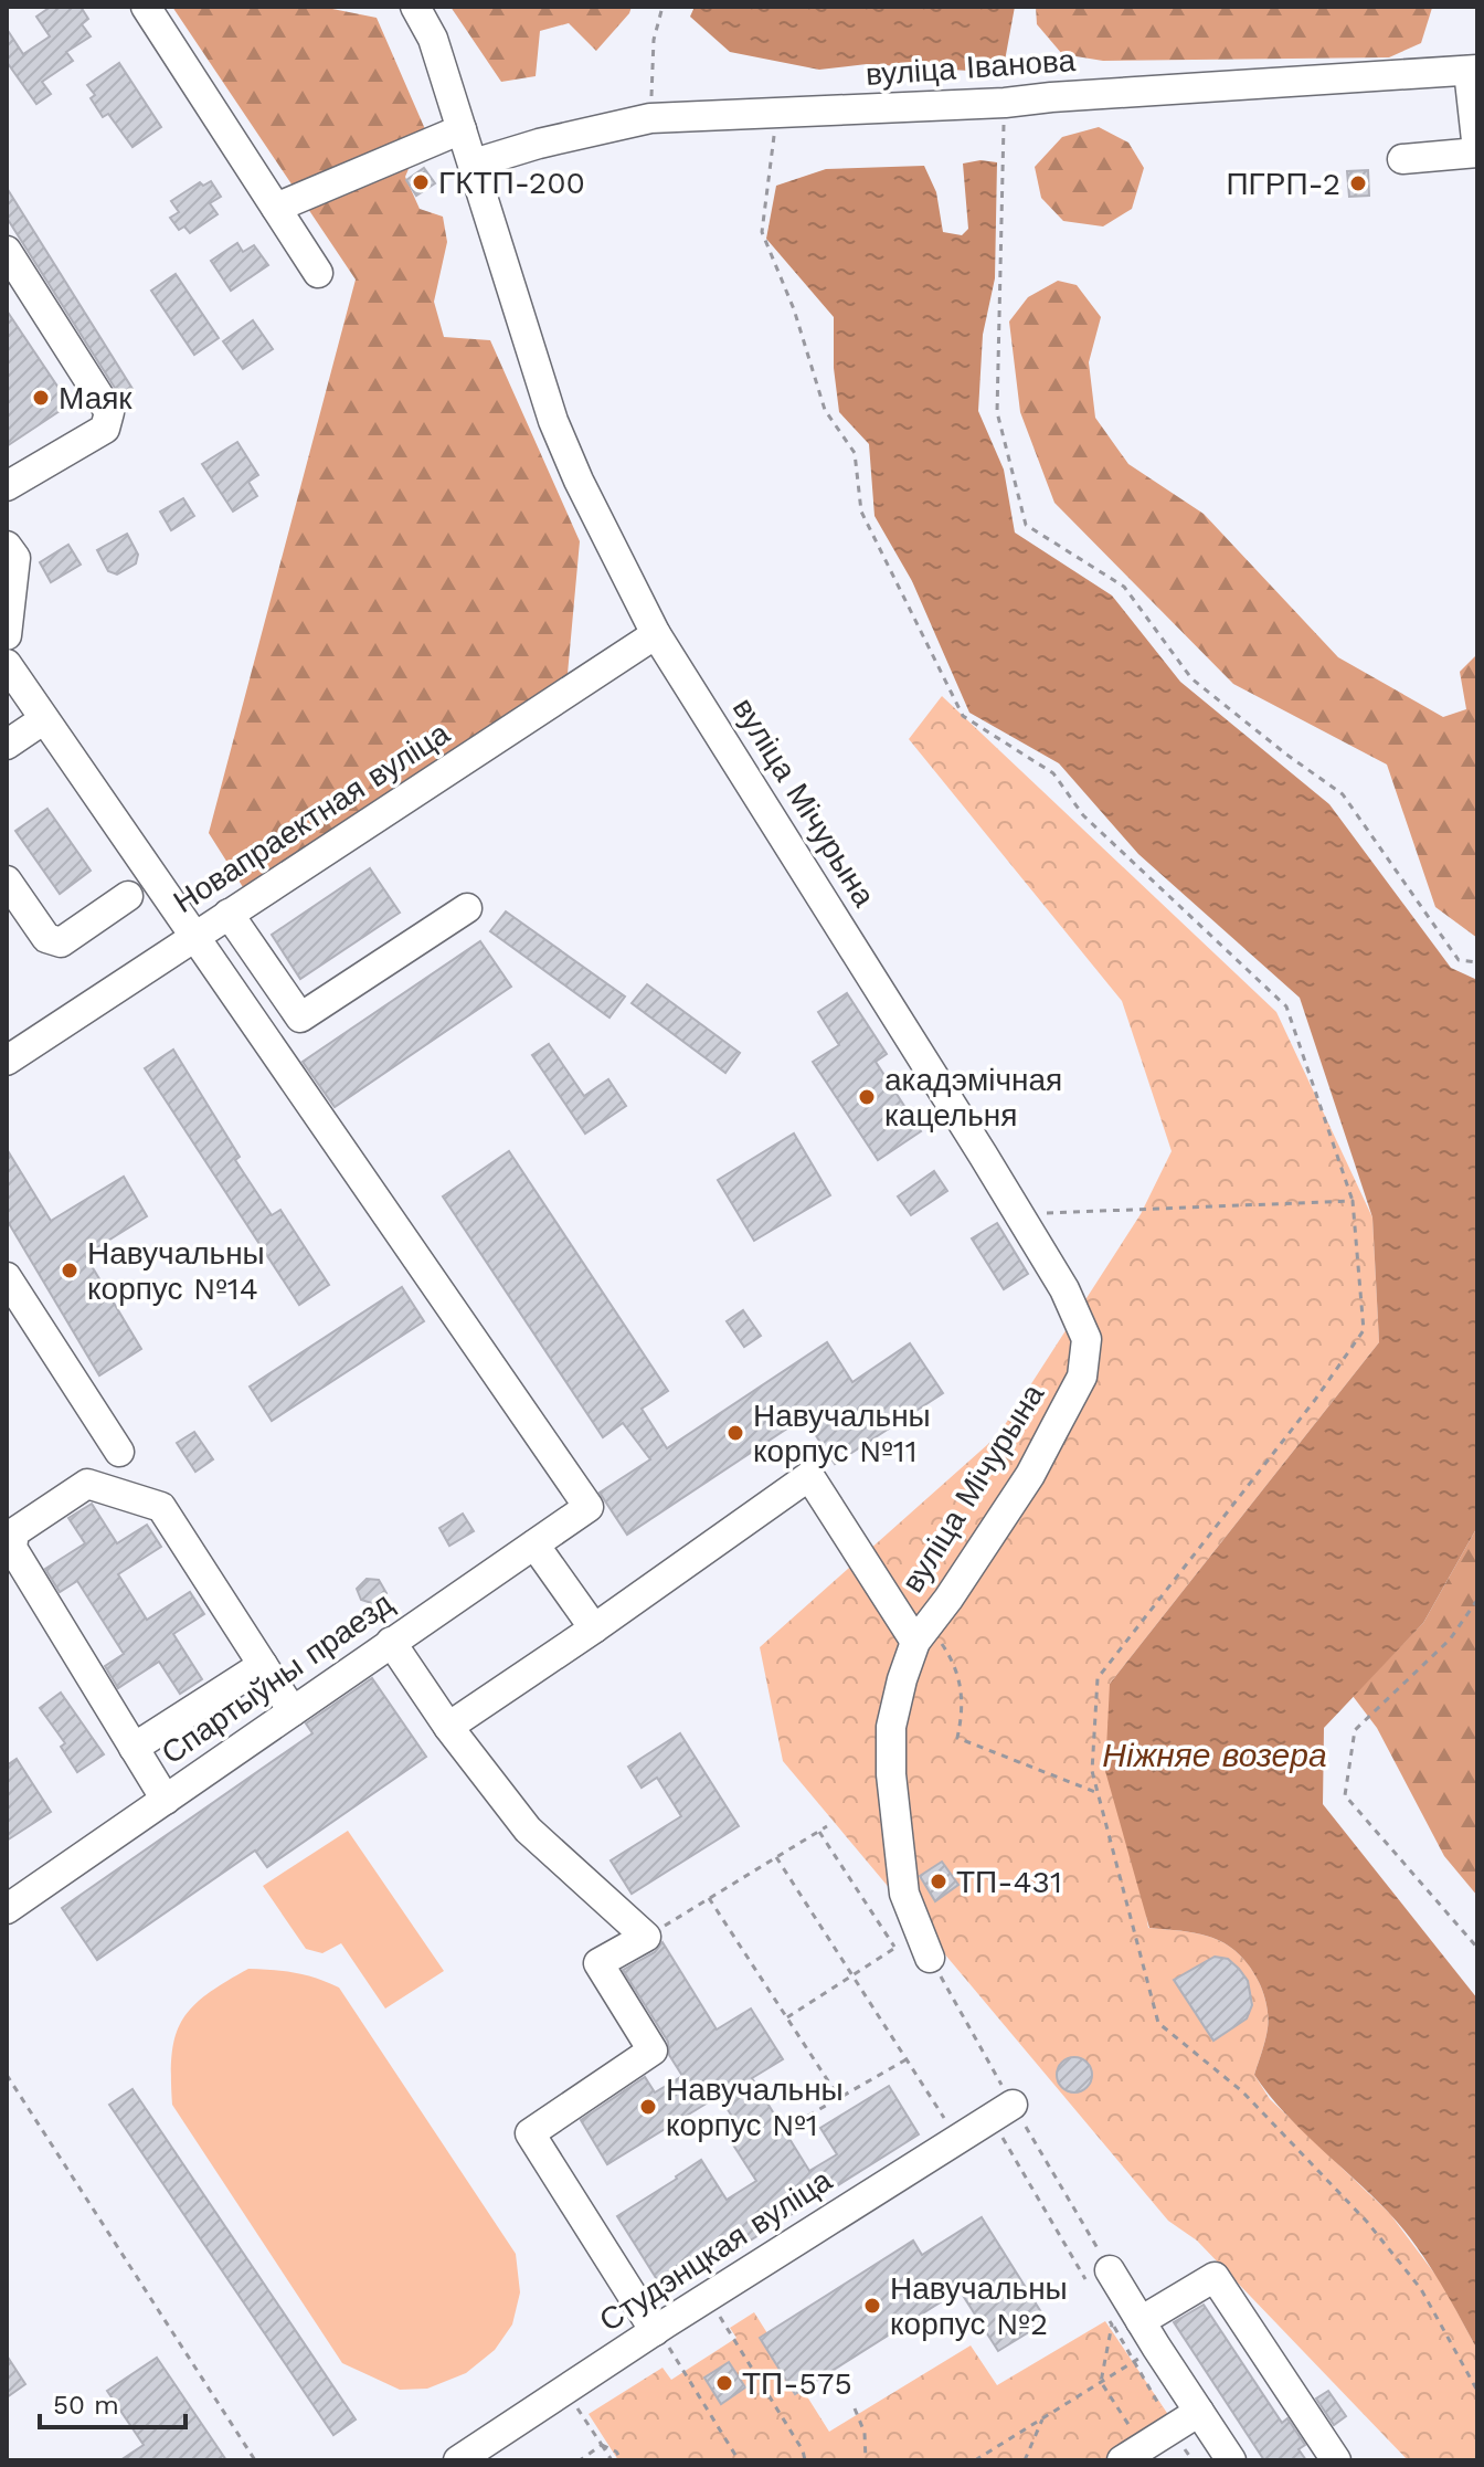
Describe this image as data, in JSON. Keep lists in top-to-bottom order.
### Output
{
  "streets": {
    "street": [
      "вуліца Іванова",
      "вуліца Мічурына",
      "Новапраектная вуліца",
      "Спартыўны праезд",
      "Студэнцкая вуліца"
    ]
  },
  "crossings": [
    ["вуліца Іванова", "вуліца Мічурына"],
    ["вуліца Мічурына", "Новапраектная вуліца"],
    ["Новапраектная вуліца", "Спартыўны праезд"]
  ],
  "water": ["Ніжняе возера"],
  "places": [
    "ГКТП-200",
    "ПГРП-2",
    "Маяк",
    "акадэмічная кацельня",
    "Навучальны корпус №14",
    "Навучальны корпус №11",
    "ТП-431",
    "Навучальны корпус №1",
    "Навучальны корпус №2",
    "ТП-575"
  ],
  "scale_bar": "50 m"
}
